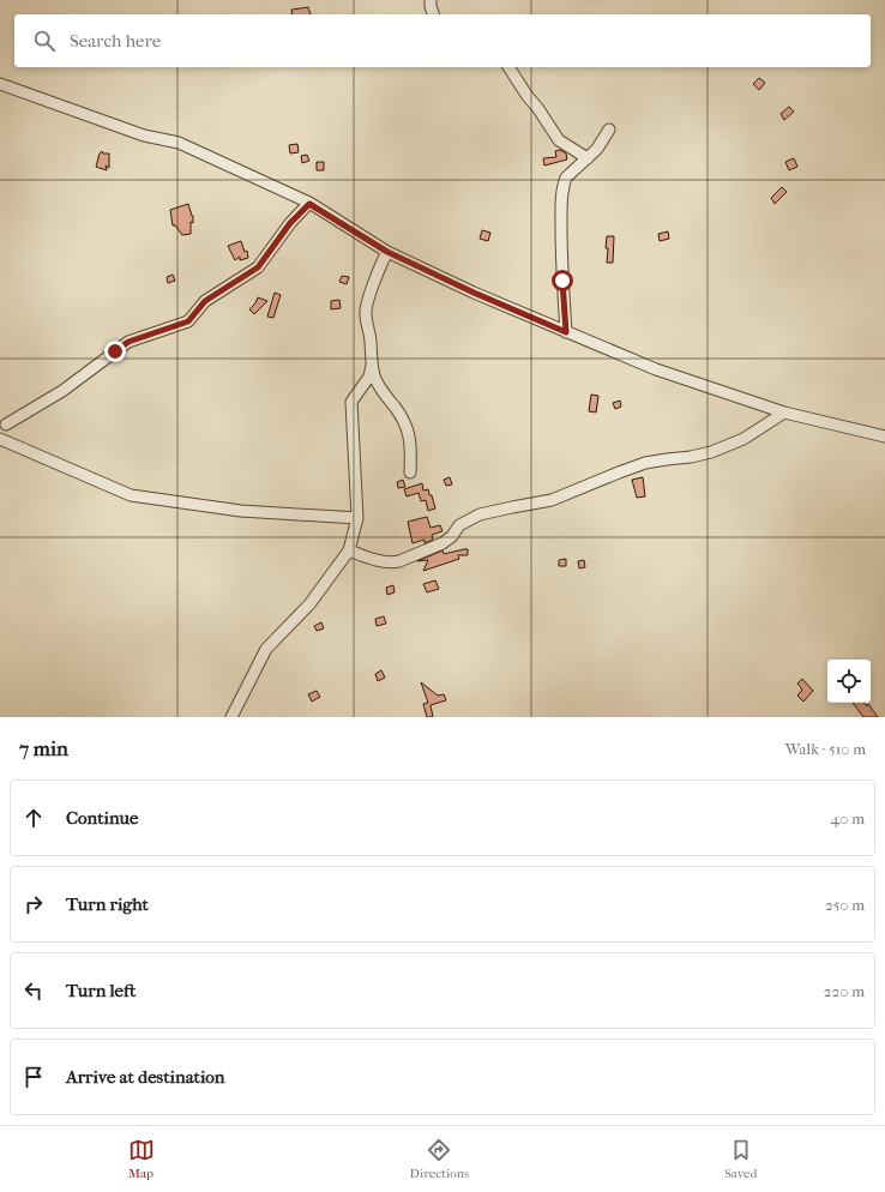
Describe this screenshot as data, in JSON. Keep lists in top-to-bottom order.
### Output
{
  "page": {
    "search": "Search here",
    "heading": ["7 min", "Walk · 510 m"],
    "list": [
      ["Continue", "40 m"],
      ["Turn right", "250 m"],
      ["Turn left", "220 m"],
      "Arrive at destination"
    ],
    "nav": ["Map", "Directions", "Saved"]
  }
}
